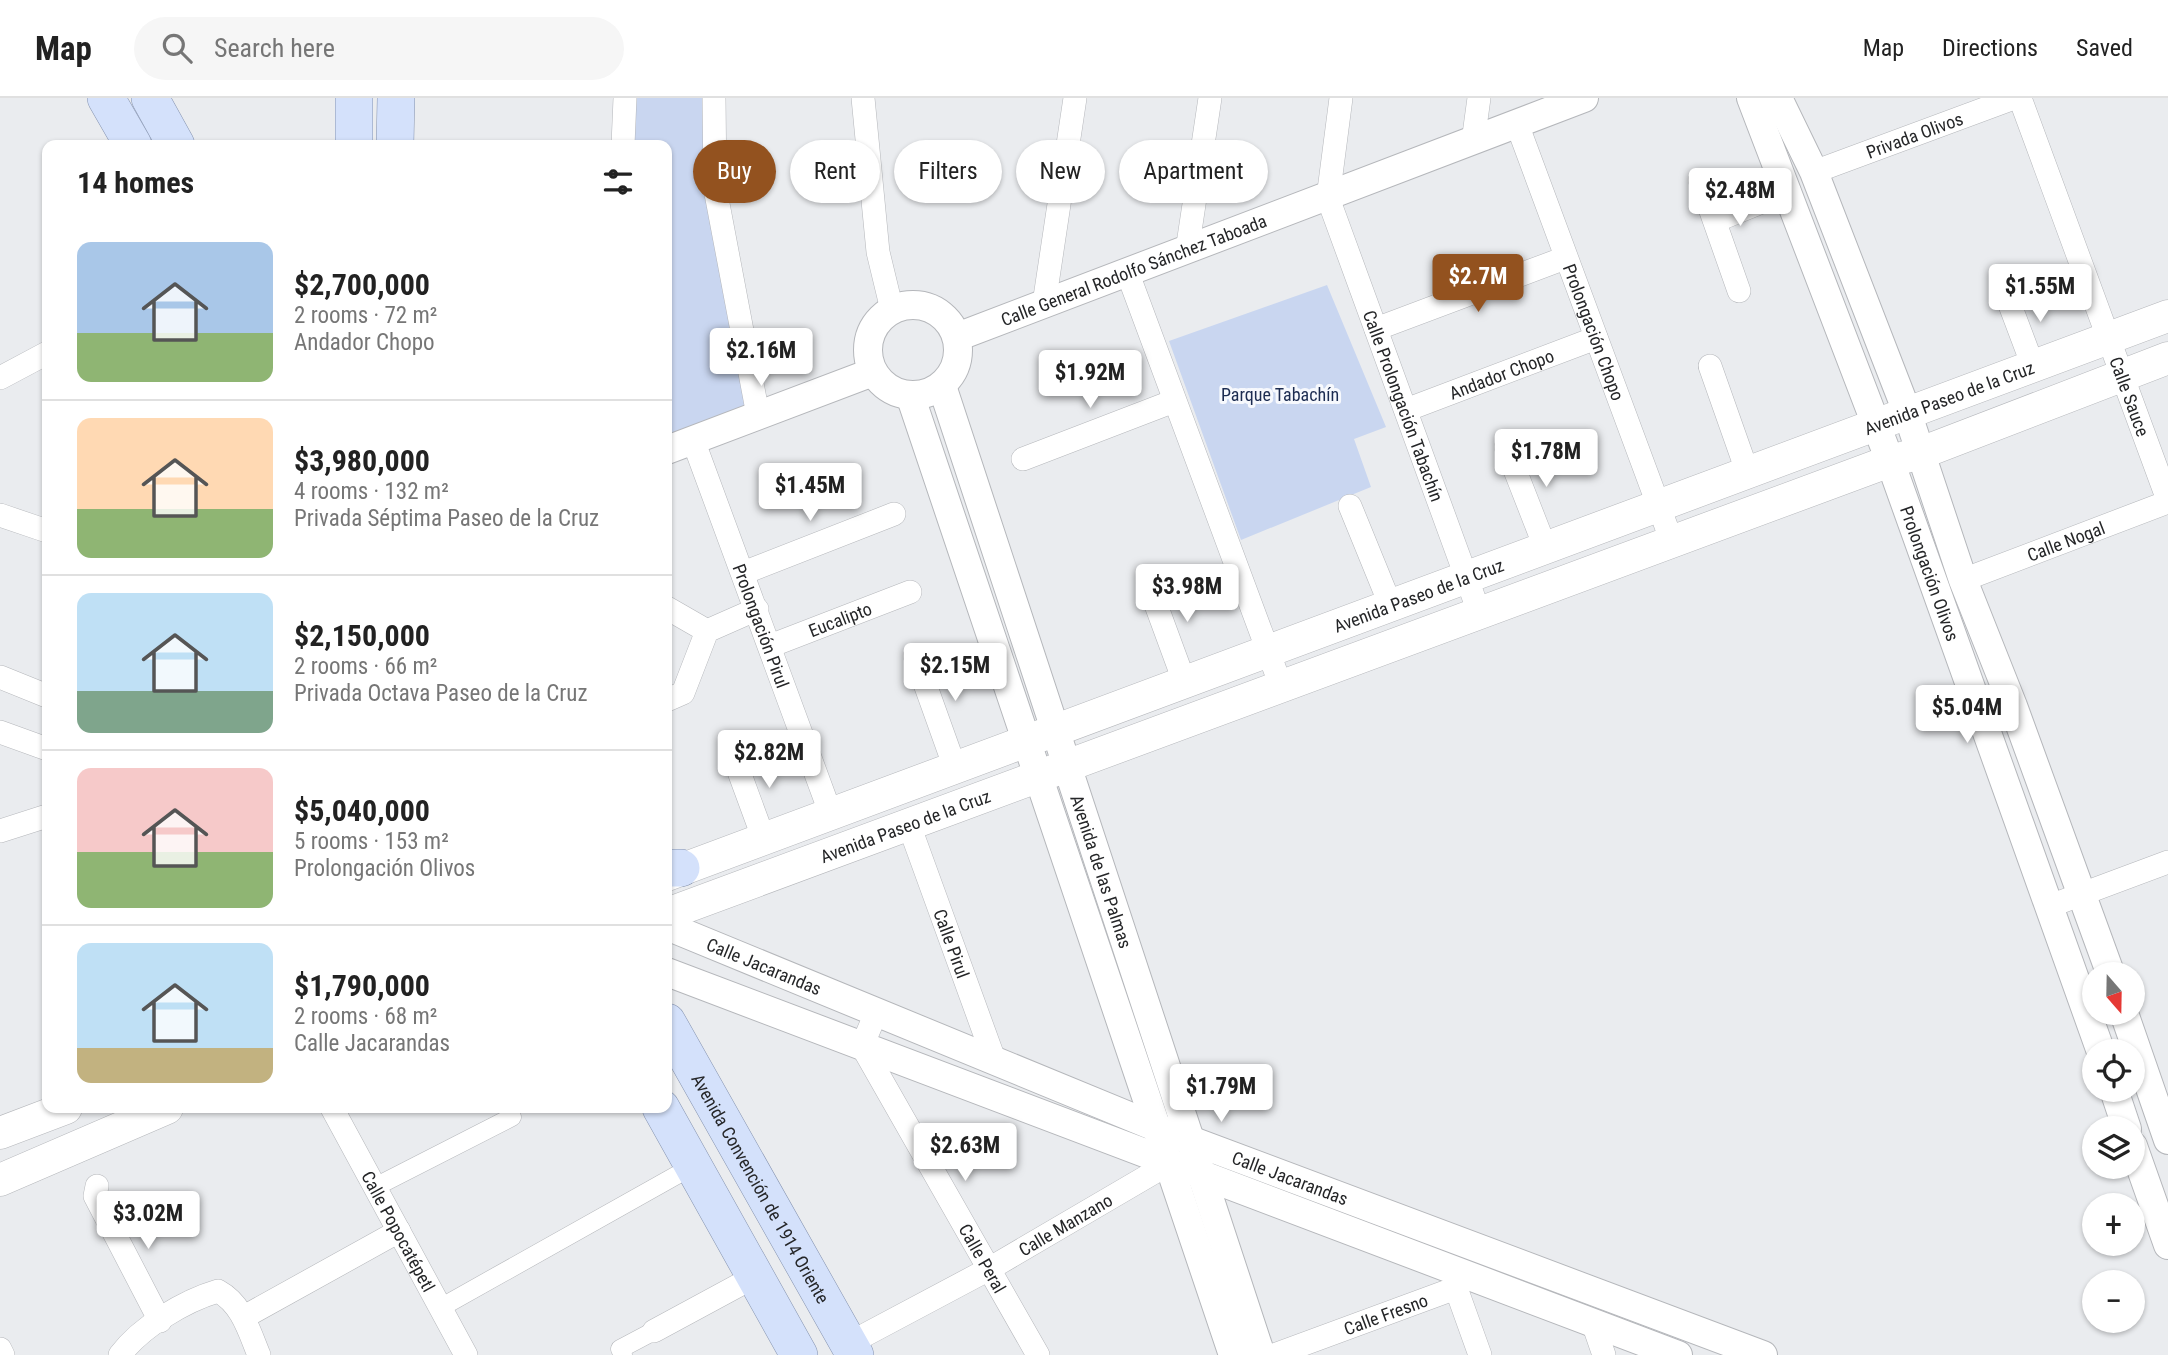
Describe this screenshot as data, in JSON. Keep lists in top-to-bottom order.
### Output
{
  "streets": {
    "main road": ["Avenida Paseo de la Cruz", "Avenida Convención de 1914 Oriente"],
    "street": [
      "Privada Olivos",
      "Calle General Rodolfo Sánchez Taboada",
      "Prolongación Chopo",
      "Andador Chopo",
      "Calle Sauce",
      "Calle Prolongación Tabachín",
      "Calle Nogal",
      "Prolongación Olivos",
      "Eucalipto",
      "Prolongación Pirul",
      "Avenida de las Palmas",
      "Calle Pirul",
      "Calle Jacarandas",
      "Calle Manzano",
      "Calle Popocatépetl",
      "Calle Peral",
      "Calle Fresno"
    ]
  },
  "crossings": [
    ["Privada Olivos", "Prolongación Olivos"],
    ["Calle General Rodolfo Sánchez Taboada", "Prolongación Chopo"],
    ["Calle General Rodolfo Sánchez Taboada", "Calle Prolongación Tabachín"],
    ["Calle General Rodolfo Sánchez Taboada", "Avenida de las Palmas"],
    ["Prolongación Chopo", "Andador Chopo"],
    ["Prolongación Chopo", "Avenida Paseo de la Cruz"],
    ["Andador Chopo", "Calle Prolongación Tabachín"],
    ["Avenida Paseo de la Cruz", "Calle Sauce"],
    ["Avenida Paseo de la Cruz", "Calle Prolongación Tabachín"],
    ["Avenida Paseo de la Cruz", "Prolongación Olivos"],
    ["Avenida Paseo de la Cruz", "Prolongación Pirul"],
    ["Avenida Paseo de la Cruz", "Avenida de las Palmas"],
    ["Avenida Paseo de la Cruz", "Calle Pirul"],
    ["Calle Sauce", "Calle Nogal"],
    ["Calle Nogal", "Prolongación Olivos"],
    ["Eucalipto", "Prolongación Pirul"],
    ["Avenida de las Palmas", "Calle Jacarandas"],
    ["Avenida de las Palmas", "Calle Manzano"],
    ["Calle Pirul", "Calle Jacarandas"],
    ["Calle Jacarandas", "Calle Manzano"],
    ["Calle Jacarandas", "Calle Peral"],
    ["Calle Jacarandas", "Calle Fresno"],
    ["Avenida Convención de 1914 Oriente", "Calle Manzano"],
    ["Calle Manzano", "Calle Peral"]
  ],
  "parks": ["Parque Tabachín"],
  "north": "bottom",
  "page": {
    "header": "Map",
    "search": "Search here",
    "nav": ["Map", "Directions", "Saved"],
    "chip": [
      "Buy",
      "Rent",
      "Filters",
      "New",
      "Apartment"
    ],
    "heading": "14 homes",
    "price": [
      "$2.48M",
      "$2.7M",
      "$1.55M",
      "$2.16M",
      "$1.92M",
      "$1.78M",
      "$1.45M",
      "$3.98M",
      "$2.15M",
      "$5.04M",
      "$2.82M",
      "$1.79M",
      "$2.63M",
      "$3.02M"
    ],
    "list": [
      {
        "name": "$2,700,000",
        "note": "2 rooms · 72 m² · Andador Chopo"
      },
      {
        "name": "$3,980,000",
        "note": "4 rooms · 132 m² · Privada Séptima Paseo de la Cruz"
      },
      {
        "name": "$2,150,000",
        "note": "2 rooms · 66 m² · Privada Octava Paseo de la Cruz"
      },
      {
        "name": "$5,040,000",
        "note": "5 rooms · 153 m² · Prolongación Olivos"
      },
      {
        "name": "$1,790,000",
        "note": "2 rooms · 68 m² · Calle Jacarandas"
      }
    ],
    "map_buttons": ["+", "−"]
  }
}
